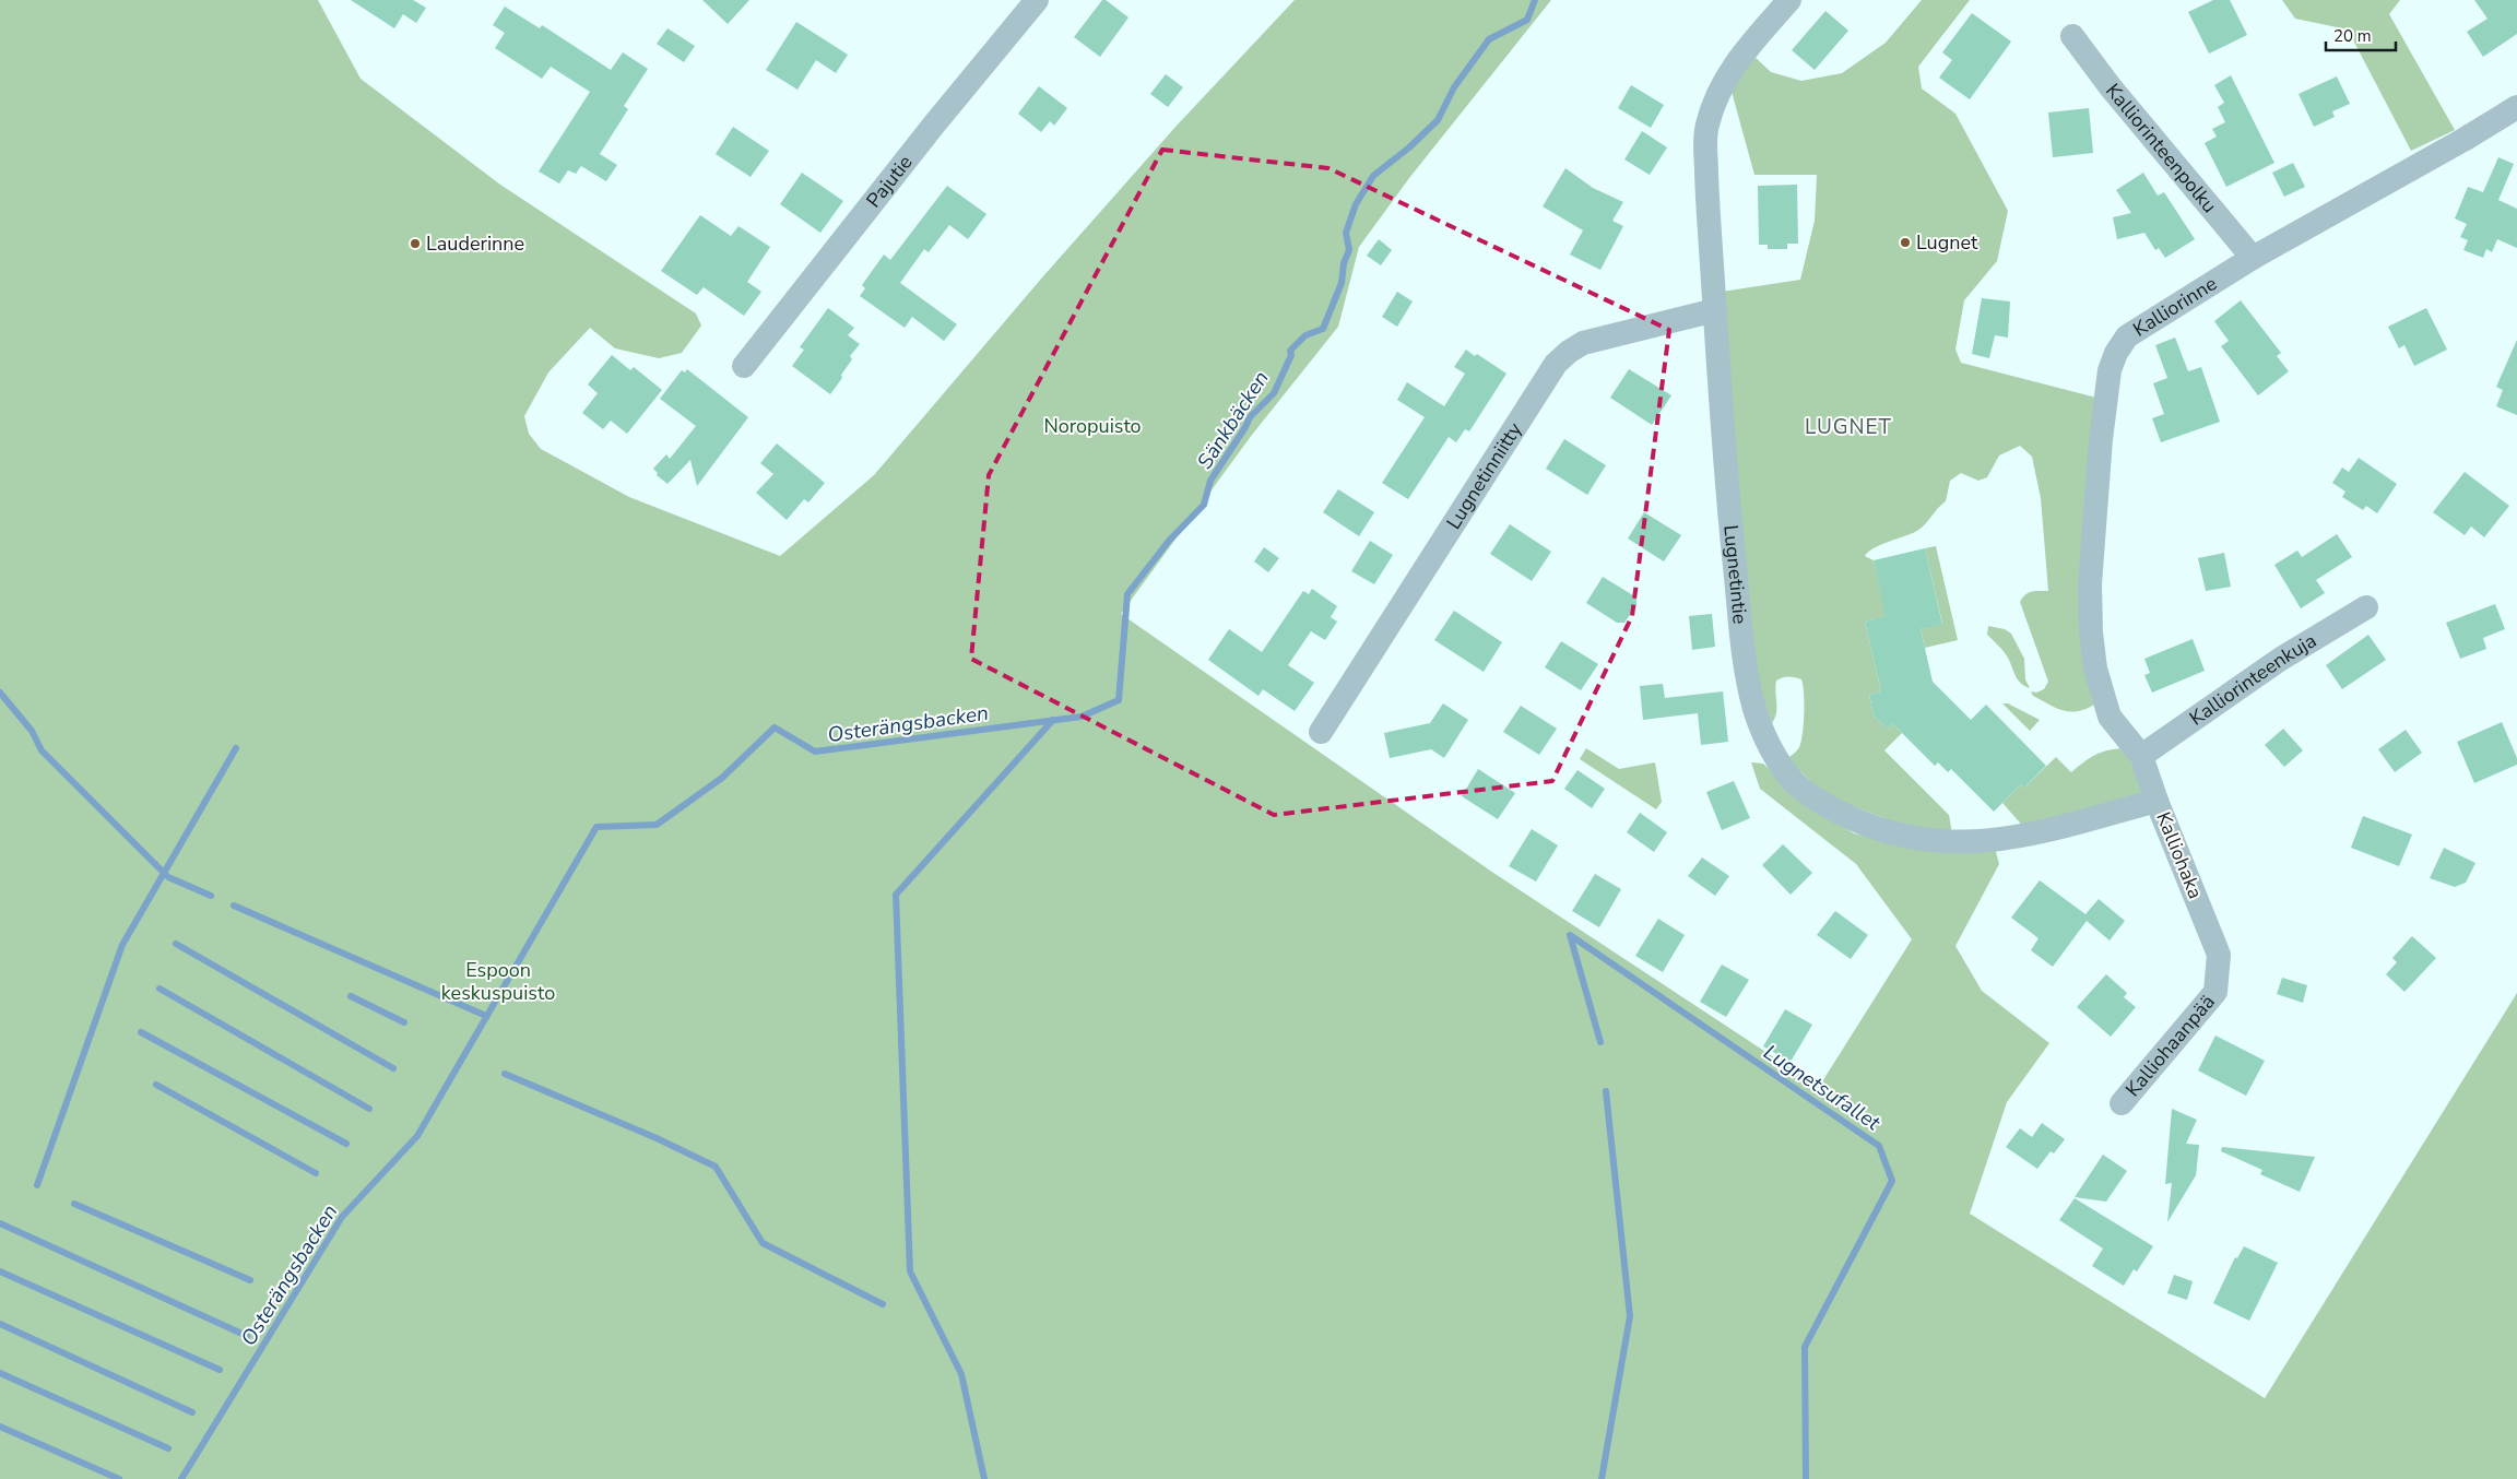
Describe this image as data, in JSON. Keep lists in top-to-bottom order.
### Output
{
  "streets": {
    "street": [
      "Kalliorinteenpolku",
      "Pajutie",
      "Kalliorinne",
      "Lugnetinniitty",
      "Lugnetintie",
      "Kalliorinteenkuja",
      "Kalliohaka",
      "Kalliohaanpää"
    ]
  },
  "crossings": [
    ["Kalliorinteenpolku", "Kalliorinne"],
    ["Kalliorinne", "Kalliorinteenkuja"],
    ["Kalliorinne", "Kalliohaka"],
    ["Lugnetinniitty", "Lugnetintie"],
    ["Lugnetintie", "Kalliohaka"],
    ["Kalliorinteenkuja", "Kalliohaka"],
    ["Kalliohaka", "Kalliohaanpää"]
  ],
  "districts": ["LUGNET"],
  "water": ["Sänkbäcken", "Osterängsbacken", "Lugnetsufallet"],
  "parks": ["Noropuisto", "Espoon keskuspuisto"],
  "places": ["Lugnet", "Lauderinne"],
  "scale_bar": "20 m"
}
